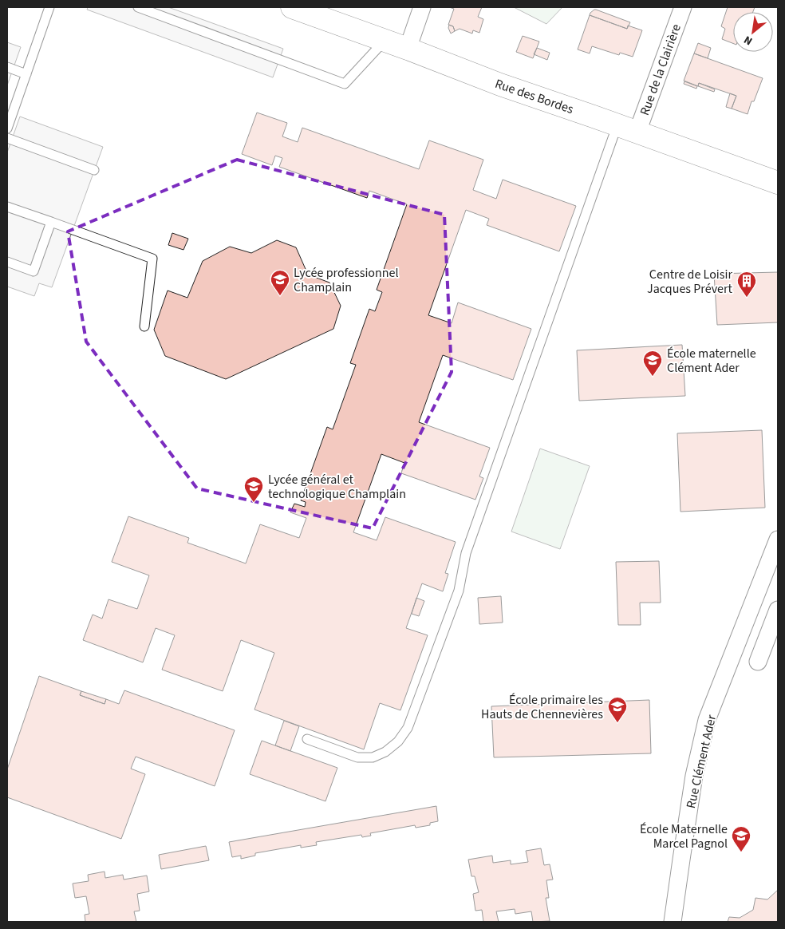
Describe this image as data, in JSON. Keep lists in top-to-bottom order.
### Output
{
  "streets": {
    "street": ["Rue de la Clairière", "Rue des Bordes", "Rue Clément Ader"]
  },
  "crossings": [
    ["Rue de la Clairière", "Rue des Bordes"]
  ],
  "places": {
    "school or university": [
      "Lycée professionnel Champlain",
      "École maternelle Clément Ader",
      "Lycée général et technologique Champlain",
      "École primaire les Hauts de Chennevières",
      "École Maternelle Marcel Pagnol"
    ],
    "building": ["Centre de Loisir Jacques Prévert"]
  },
  "north": "bottom left"
}
